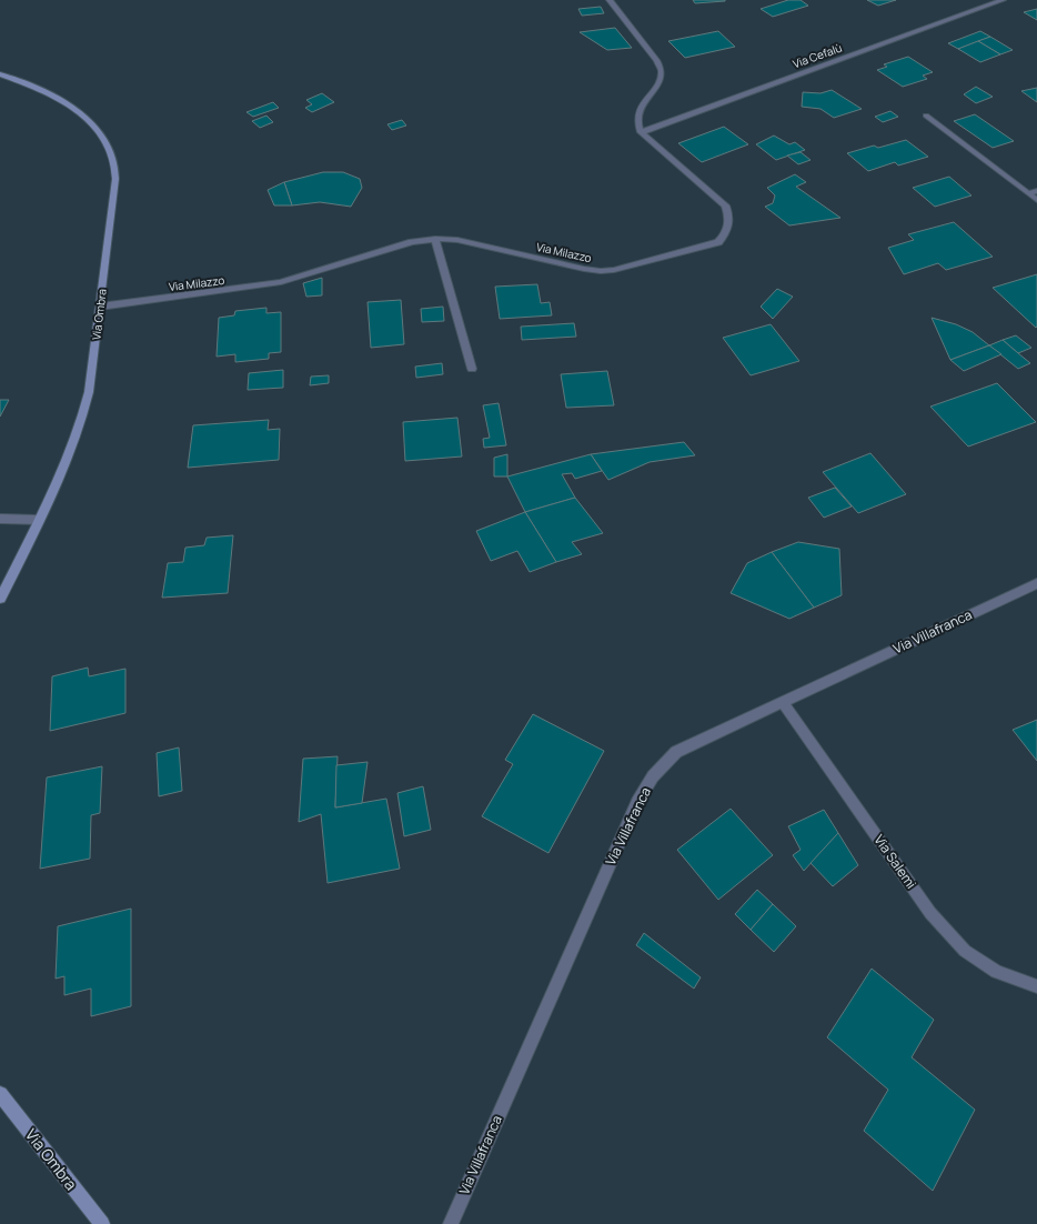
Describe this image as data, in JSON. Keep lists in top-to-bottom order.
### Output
{
  "streets": {
    "main road": ["Via Ombra"],
    "street": [
      "Via Cefalù",
      "Via Milazzo",
      "Via Villafranca",
      "Via Salemi"
    ]
  },
  "crossings": [
    ["Via Cefalù", "Via Milazzo"],
    ["Via Milazzo", "Via Ombra"],
    ["Via Villafranca", "Via Salemi"]
  ]
}
